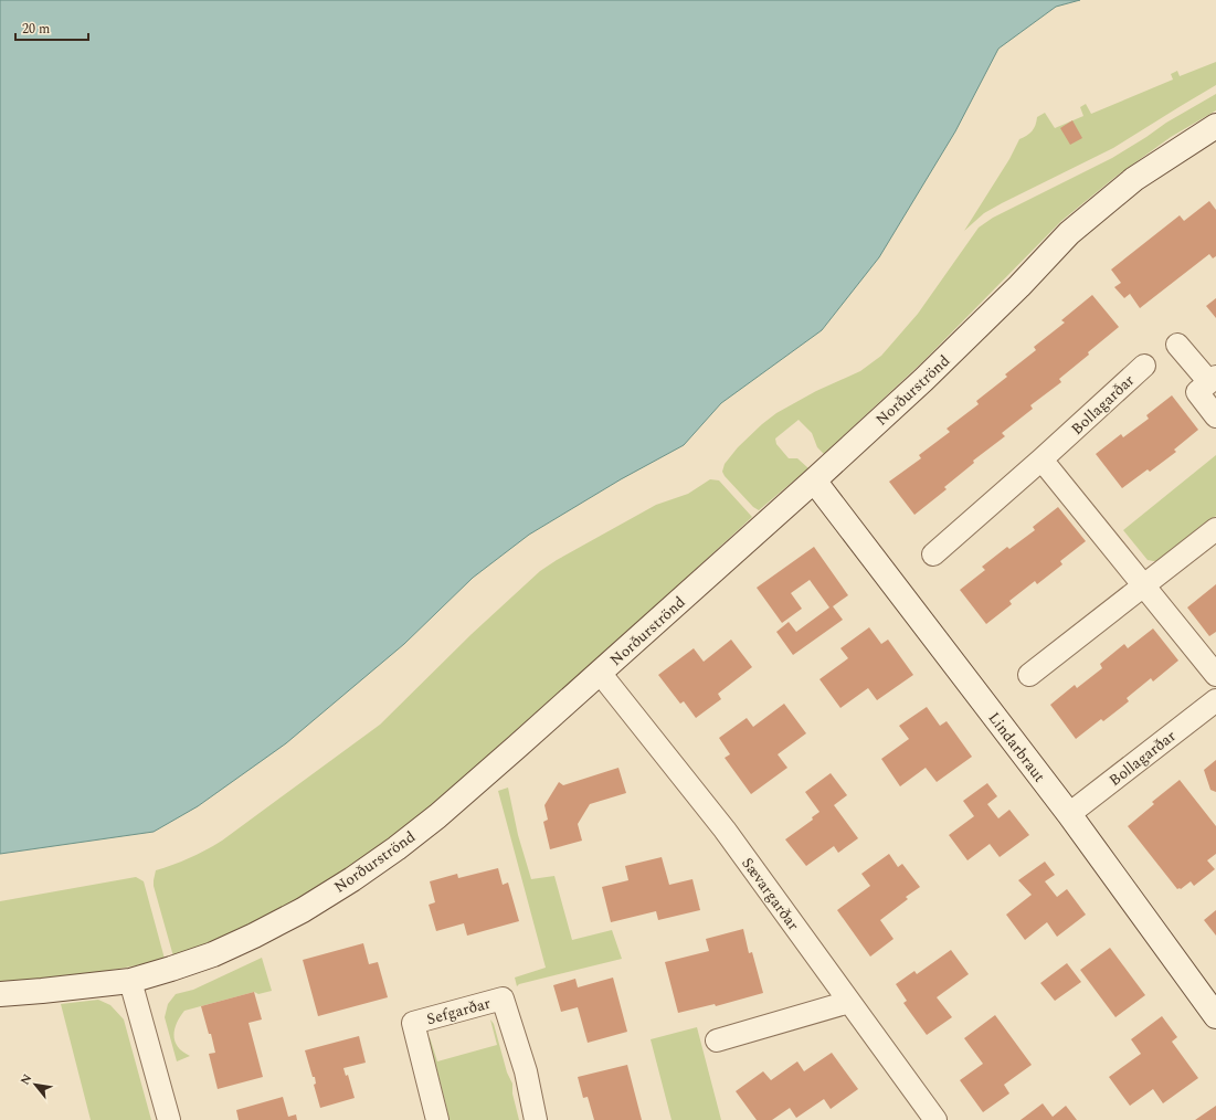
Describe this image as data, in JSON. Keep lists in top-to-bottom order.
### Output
{
  "streets": {
    "street": [
      "Norðurströnd",
      "Bollagarðar",
      "Lindarbraut",
      "Sævargarðar",
      "Sefgarðar"
    ]
  },
  "crossings": [
    ["Norðurströnd", "Lindarbraut"],
    ["Norðurströnd", "Sævargarðar"],
    ["Bollagarðar", "Lindarbraut"]
  ],
  "scale_bar": "20 m",
  "north": "top left"
}
